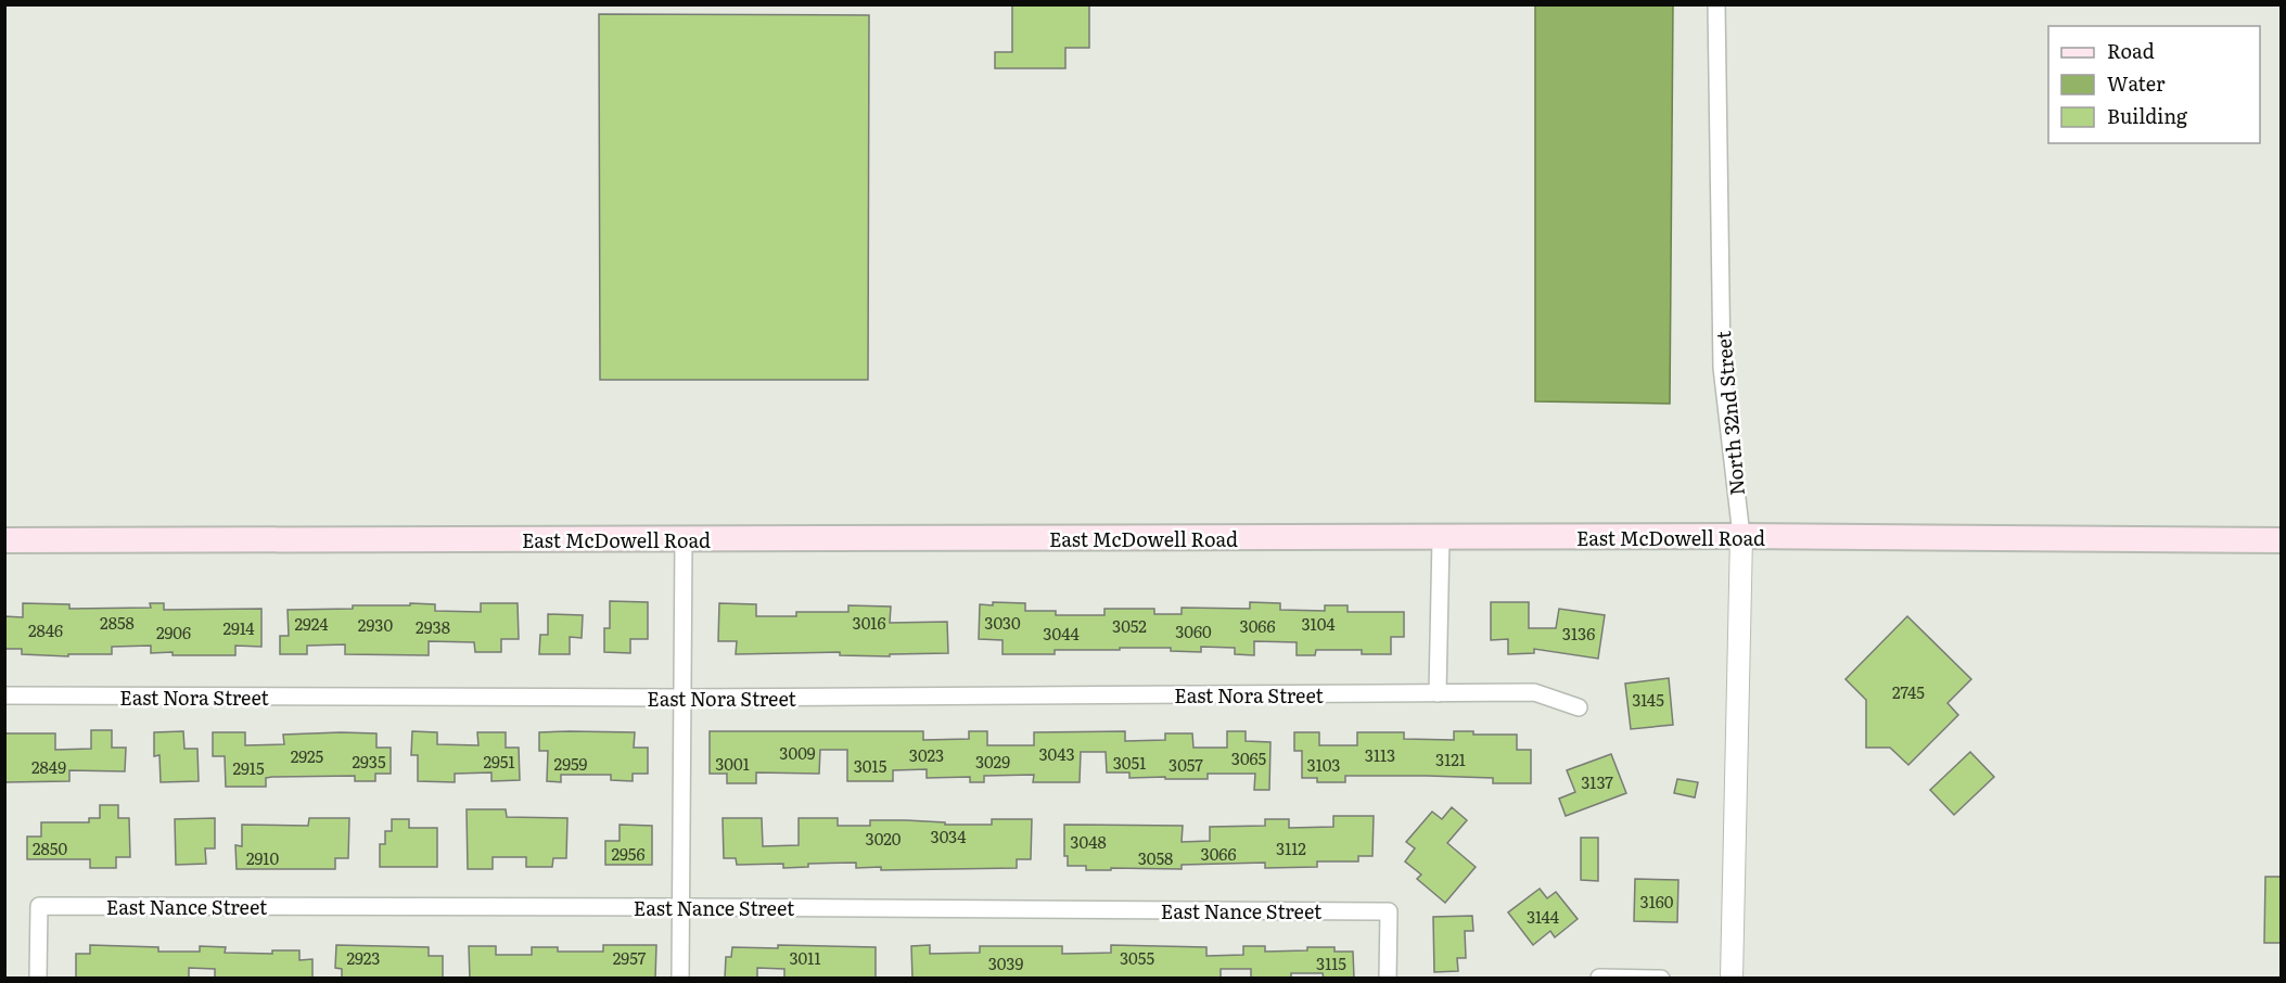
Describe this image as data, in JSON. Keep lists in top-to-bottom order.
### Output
{
  "streets": {
    "main road": ["East McDowell Road"],
    "street": ["North 32nd Street", "East Nora Street", "East Nance Street"]
  },
  "crossings": [
    ["North 32nd Street", "East McDowell Road"]
  ],
  "house_numbers": [
    "2858",
    "3016",
    "3030",
    "2924",
    "3104",
    "2930",
    "3052",
    "3066",
    "2938",
    "2914",
    "2846",
    "3060",
    "2906",
    "3044",
    "3136",
    "2745",
    "3145",
    "3009",
    "3043",
    "3023",
    "3113",
    "2925",
    "3065",
    "3121",
    "2935",
    "2951",
    "3029",
    "3051",
    "2959",
    "3001",
    "3057",
    "3103",
    "3015",
    "2849",
    "2915",
    "3137",
    "3034",
    "3020",
    "3048",
    "2850",
    "3112",
    "2956",
    "3066",
    "2910",
    "3058",
    "3160",
    "3144",
    "2923",
    "2957",
    "3011",
    "3055",
    "3039",
    "3115"
  ],
  "legend": ["Road", "Water", "Building"]
}
